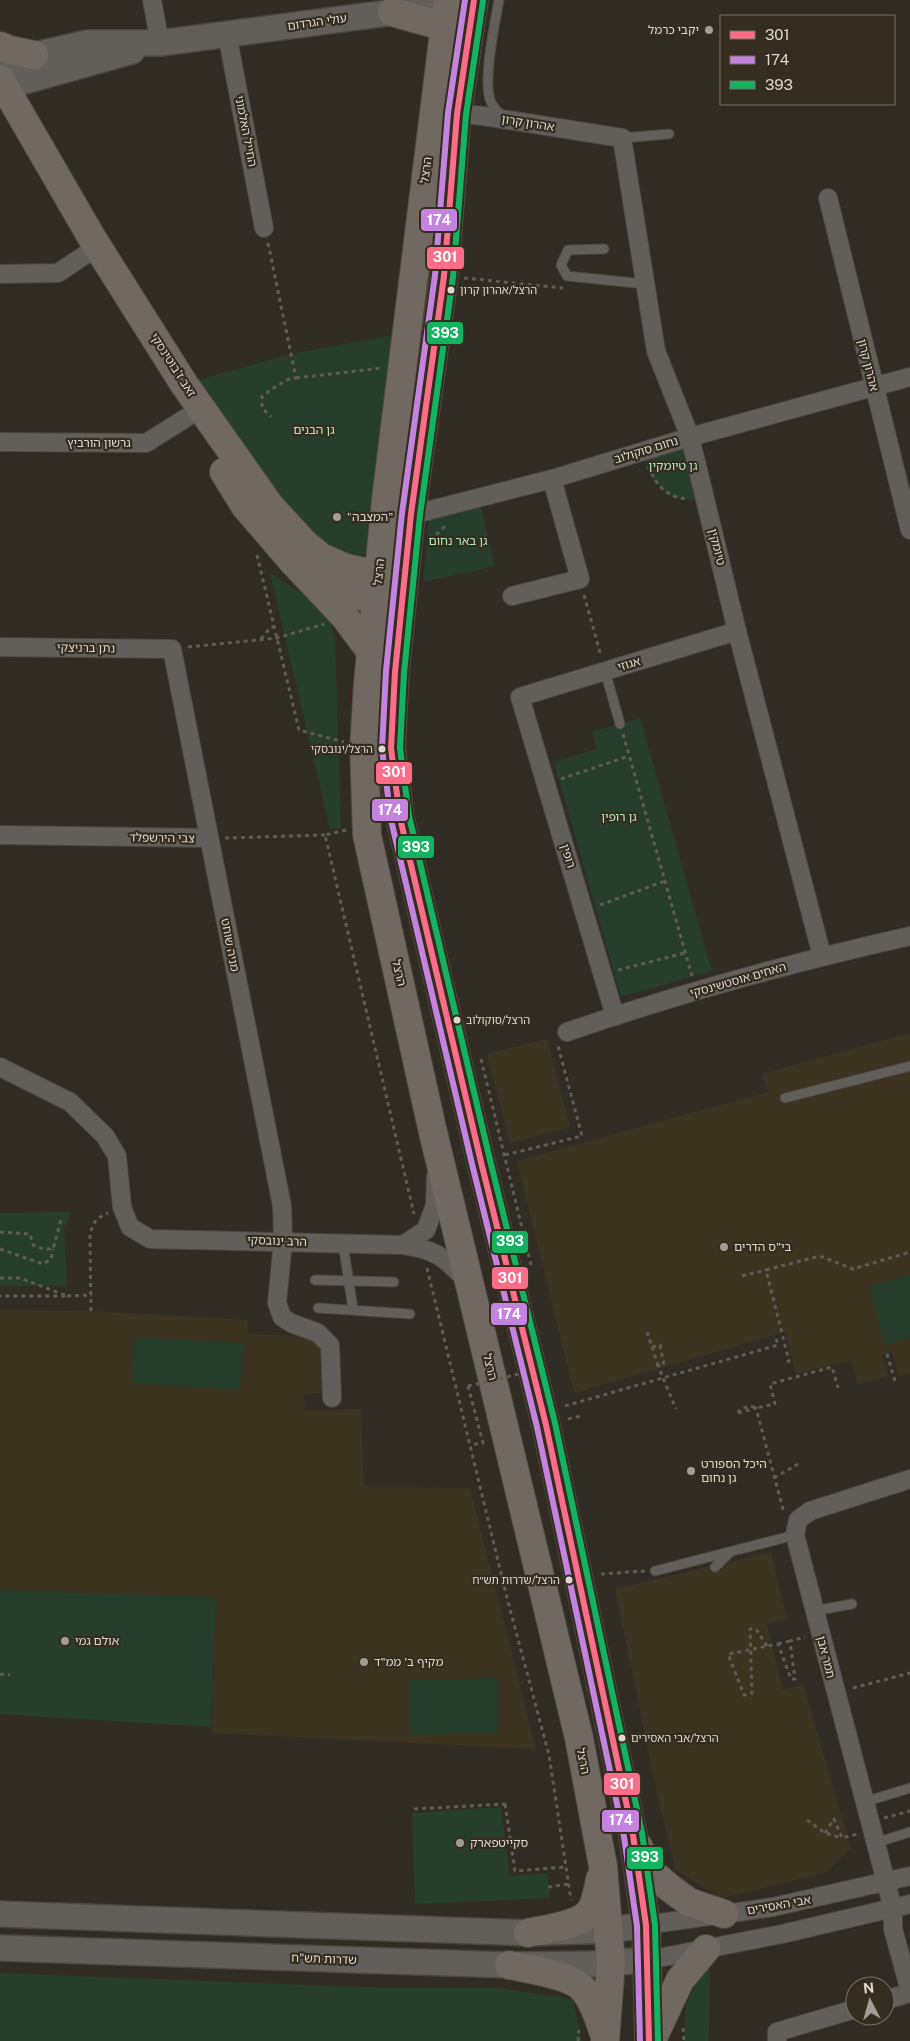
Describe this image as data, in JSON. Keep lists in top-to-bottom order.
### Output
{
  "streets": {
    "main road": [
      "עולי הגרדום",
      "הרצל",
      "זאב ז'בוטינסקי",
      "שדרות תש\"ח"
    ],
    "street": [
      "אהרון קרון",
      "החייל האלמוני",
      "גרשון הורביץ",
      "נחום סוקולוב",
      "טיומקין",
      "נתן ברניצקי",
      "אגוזי",
      "צבי הירשפלד",
      "רופין",
      "מניה שוחט",
      "האחים אוסטשינסקי",
      "הרב ינובסקי",
      "תמר אבן",
      "אבי האסירים"
    ]
  },
  "crossings": [
    ["עולי הגרדום", "החייל האלמוני"],
    ["עולי הגרדום", "זאב ז'בוטינסקי"],
    ["אהרון קרון", "הרצל"],
    ["אהרון קרון", "נחום סוקולוב"],
    ["אהרון קרון", "טיומקין"],
    ["הרצל", "זאב ז'בוטינסקי"],
    ["הרצל", "נחום סוקולוב"],
    ["הרצל", "הרב ינובסקי"],
    ["הרצל", "אבי האסירים"],
    ["הרצל", "שדרות תש\"ח"],
    ["זאב ז'בוטינסקי", "גרשון הורביץ"],
    ["נחום סוקולוב", "טיומקין"],
    ["טיומקין", "אגוזי"],
    ["טיומקין", "האחים אוסטשינסקי"],
    ["נתן ברניצקי", "מניה שוחט"],
    ["אגוזי", "רופין"],
    ["צבי הירשפלד", "מניה שוחט"],
    ["רופין", "האחים אוסטשינסקי"],
    ["מניה שוחט", "הרב ינובסקי"],
    ["תמר אבן", "אבי האסירים"]
  ],
  "parks": [
    "גן הבנים",
    "גן טיומקין",
    "גן באר נחום",
    "גן רופין"
  ],
  "places": [
    "יקבי כרמל",
    "הרצל/אהרון קרון",
    "\"המצבה\"",
    "הרצל/ינובסקי",
    "הרצל/סוקולוב",
    "בי\"ס הדרים",
    "היכל הספורט גן נחום",
    "הרצל/שדרות תש״ח",
    "אולם גמי",
    "מקיף ב' ממ\"ד",
    "הרצל/אבי האסירים",
    "סקייטפארק"
  ],
  "lines": ["transit line 301", "transit line 174", "transit line 393"],
  "legend": ["301", "174", "393"],
  "north": "top"
}
